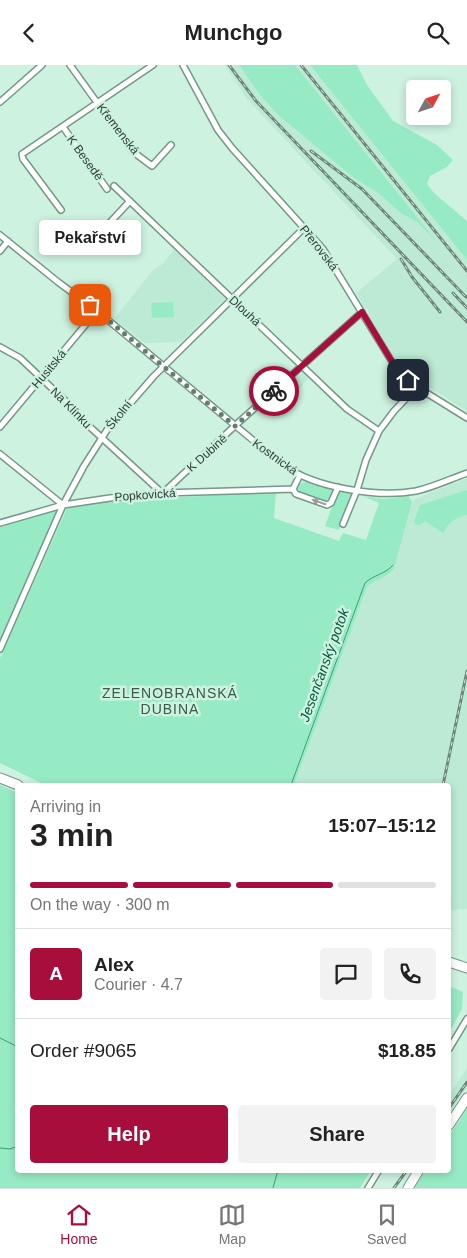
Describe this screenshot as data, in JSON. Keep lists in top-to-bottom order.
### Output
{
  "streets": {
    "street": [
      "Křemenská",
      "K Besedě",
      "Přerovská",
      "Dlouhá",
      "Husitská",
      "Na Klínku",
      "Školní",
      "K Dubině",
      "Kostnická",
      "Popkovická"
    ]
  },
  "crossings": [
    ["Křemenská", "K Besedě"],
    ["Přerovská", "Školní"],
    ["Přerovská", "K Dubině"],
    ["Dlouhá", "Školní"],
    ["Dlouhá", "K Dubině"],
    ["Husitská", "Na Klínku"],
    ["Husitská", "Kostnická"],
    ["Na Klínku", "Školní"],
    ["Na Klínku", "K Dubině"],
    ["Na Klínku", "Popkovická"],
    ["Školní", "Kostnická"],
    ["Školní", "Popkovická"],
    ["K Dubině", "Kostnická"],
    ["K Dubině", "Popkovická"]
  ],
  "districts": ["ZELENOBRANSKÁ DUBINA"],
  "water": ["Jesenčanský potok"],
  "places": ["Pekařství"],
  "north": "top right",
  "page": {
    "header": "Munchgo",
    "bubble": "Pekařství",
    "heading": ["3 min", "Arriving in", "15:07–15:12"],
    "panel": [
      "Alex",
      "Courier · 4.7",
      "Order #9065",
      "$18.85"
    ],
    "bar": "On the way · 300 m",
    "round": "A",
    "buttons": ["Help", "Share"],
    "tabs": ["Home", "Map", "Saved"]
  }
}
